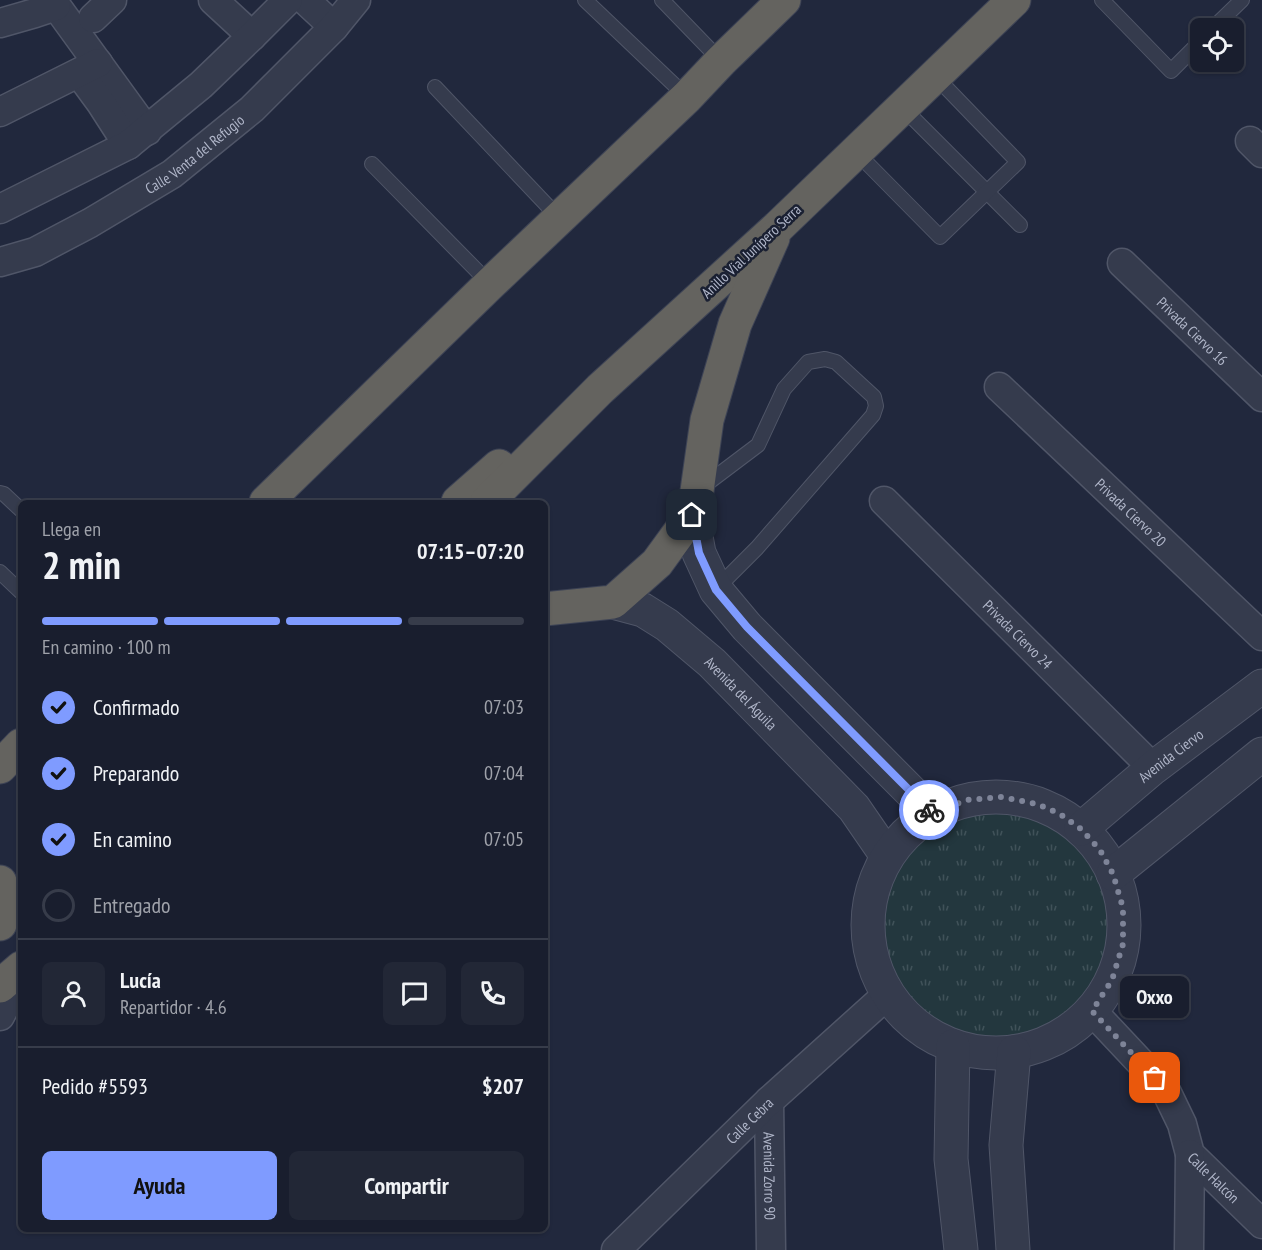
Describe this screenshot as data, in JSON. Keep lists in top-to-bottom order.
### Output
{
  "streets": {
    "highway": ["Anillo Vial Junípero Serra"],
    "street": [
      "Calle Venta del Refugio",
      "Privada Ciervo 16",
      "Privada Ciervo 20",
      "Privada Ciervo 24",
      "Avenida del Águila",
      "Avenida Ciervo",
      "Calle Cebra",
      "Avenida Zorro 90",
      "Calle Halcón"
    ]
  },
  "crossings": [
    ["Privada Ciervo 24", "Avenida Ciervo"],
    ["Calle Cebra", "Avenida Zorro 90"]
  ],
  "places": ["Oxxo"],
  "page": {
    "heading": ["2 min", "Llega en", "07:15–07:20"],
    "panel": [
      "Lucía",
      "Repartidor · 4.6",
      "Pedido #5593",
      "$207"
    ],
    "bar": "En camino · 100 m",
    "list": [
      ["Confirmado", "07:03"],
      ["Preparando", "07:04"],
      ["En camino", "07:05"],
      "Entregado"
    ],
    "bubble": "Oxxo",
    "buttons": ["Ayuda", "Compartir"]
  }
}
